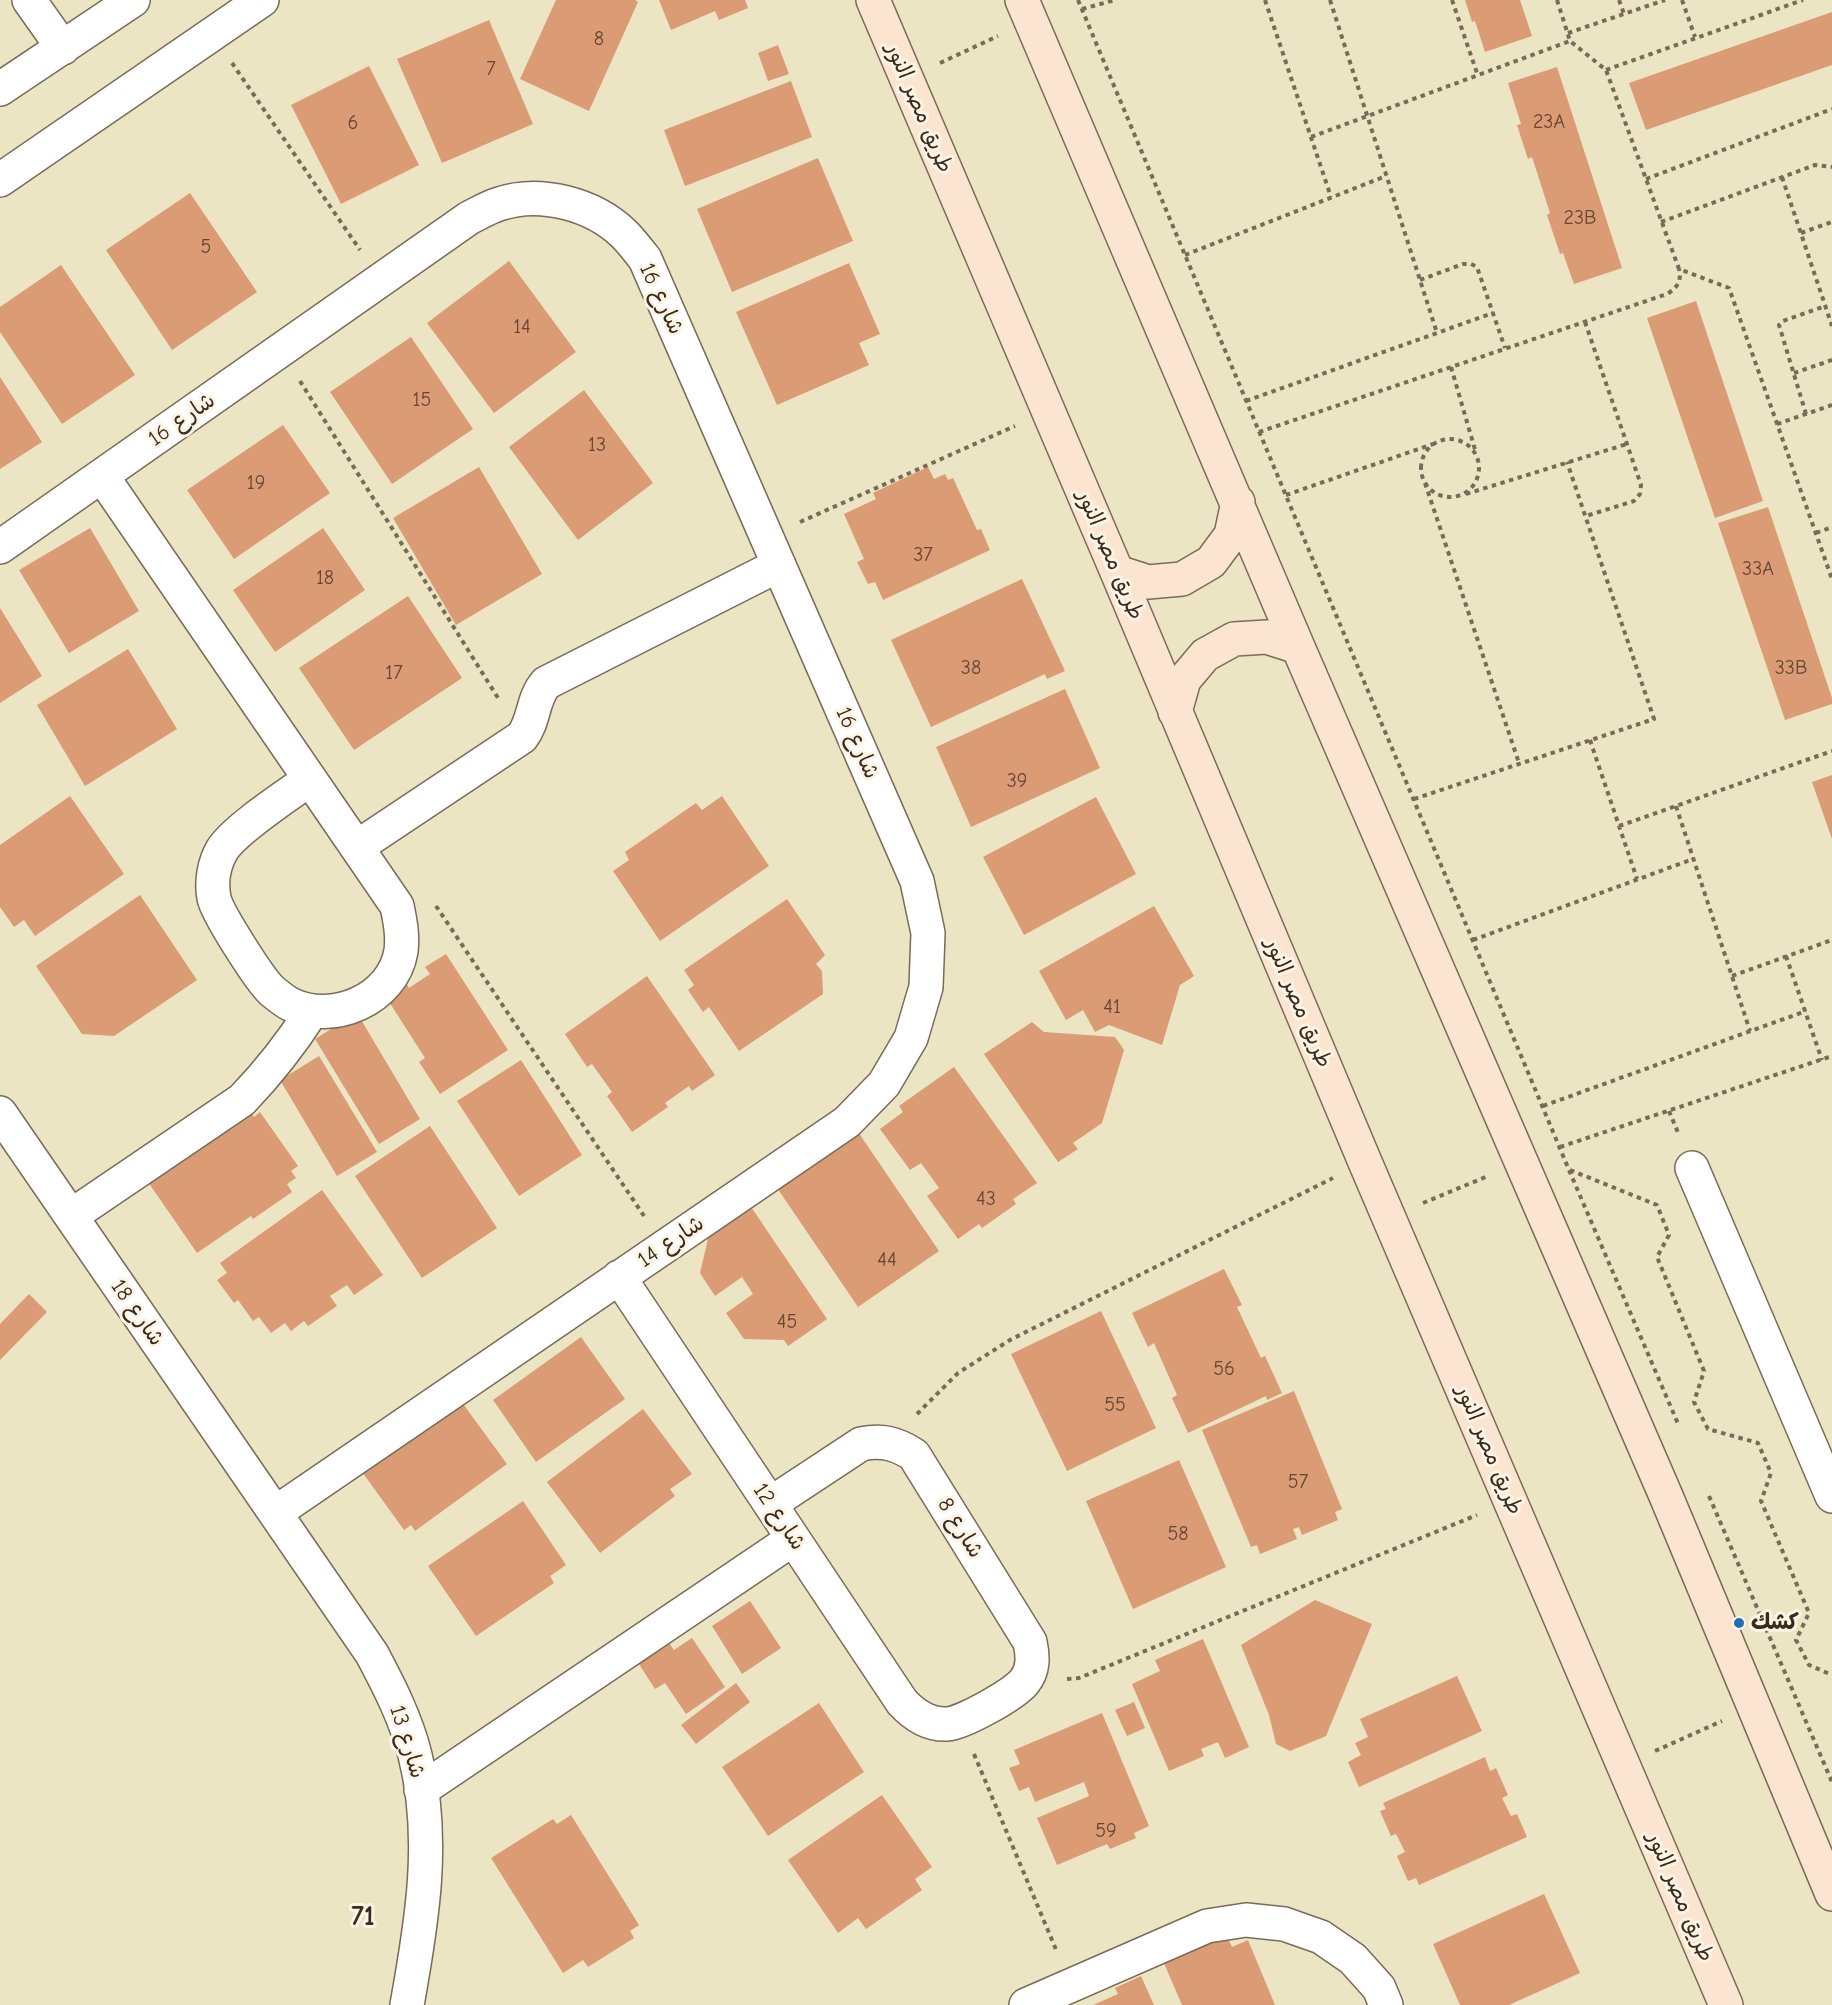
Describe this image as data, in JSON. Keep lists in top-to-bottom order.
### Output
{
  "streets": {
    "street": [
      "طريق مصر النور",
      "شارع 16",
      "شارع 14",
      "شارع 18",
      "شارع 12",
      "شارع 8",
      "شارع 13"
    ]
  },
  "crossings": [
    ["شارع 16", "شارع 14"],
    ["شارع 14", "شارع 18"],
    ["شارع 14", "شارع 12"],
    ["شارع 14", "شارع 13"],
    ["شارع 18", "شارع 13"]
  ],
  "districts": ["71"],
  "places": ["كشك"],
  "house_numbers": [
    "8",
    "7",
    "23A",
    "6",
    "23B",
    "5",
    "14",
    "15",
    "13",
    "19",
    "37",
    "33A",
    "18",
    "38",
    "33B",
    "17",
    "39",
    "41",
    "43",
    "44",
    "45",
    "56",
    "55",
    "57",
    "58",
    "59"
  ]
}
